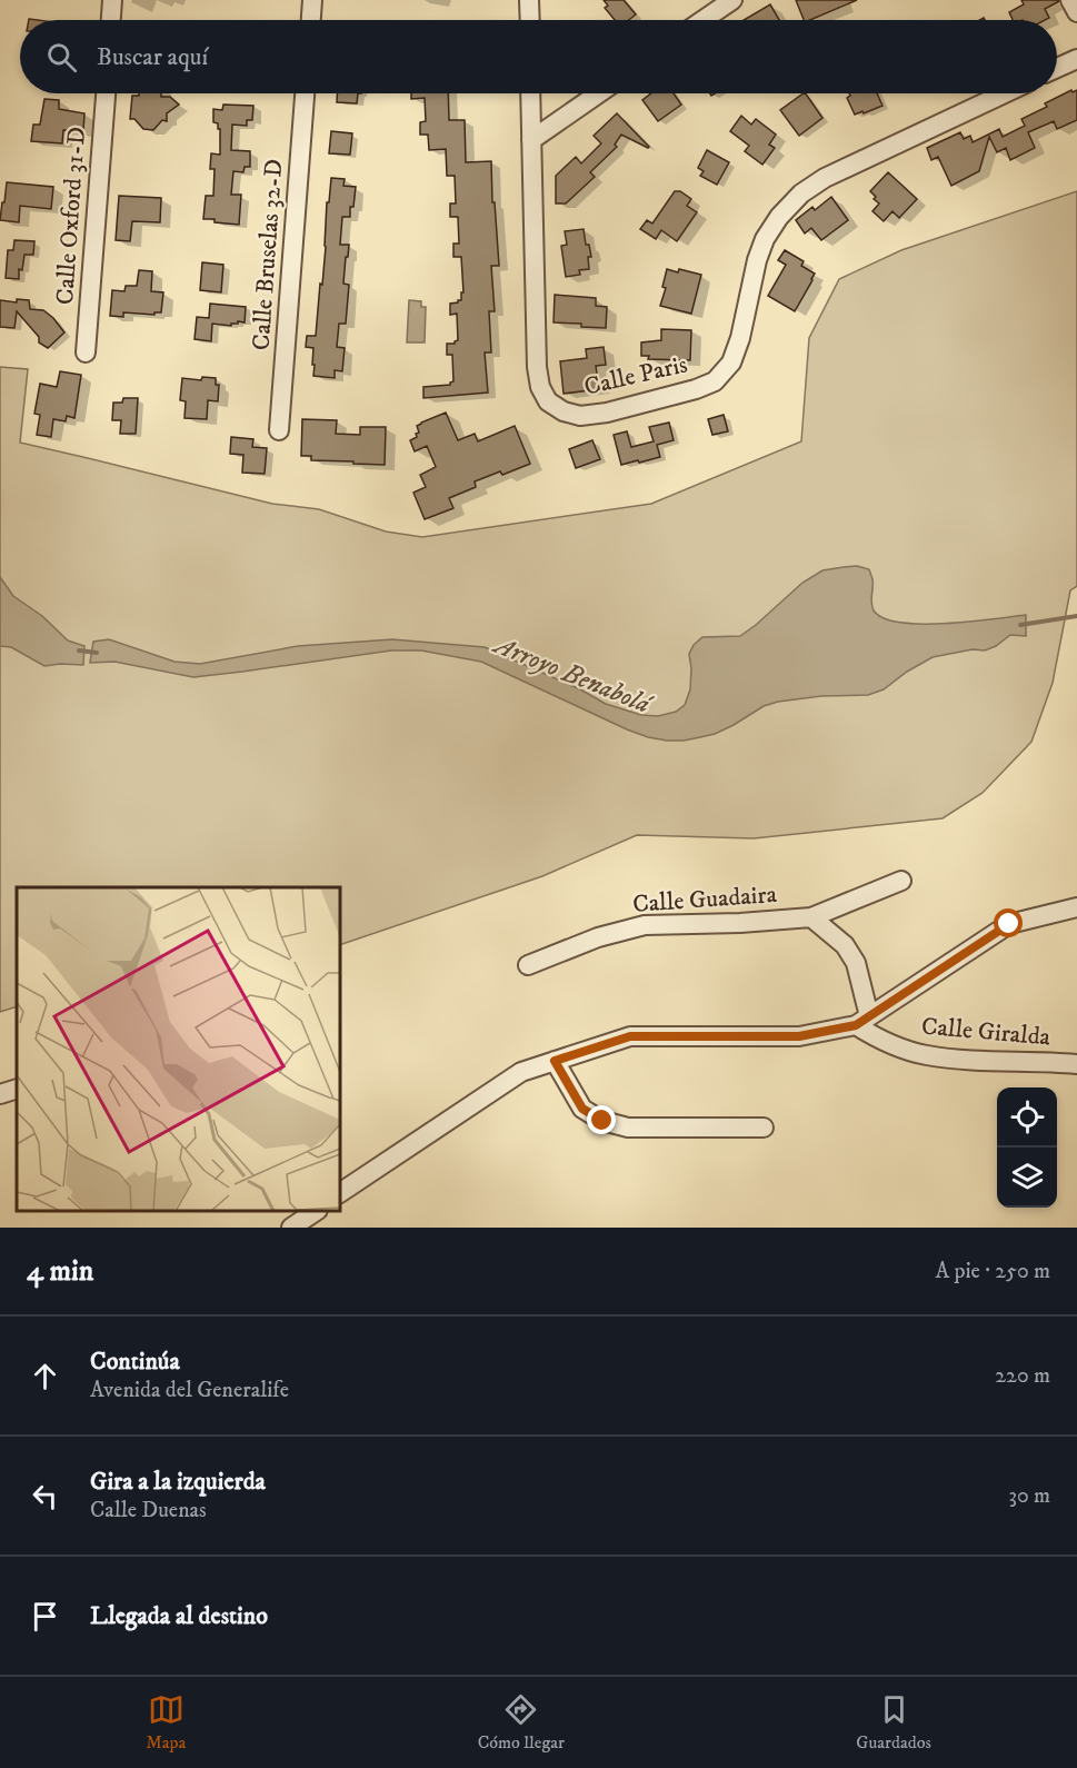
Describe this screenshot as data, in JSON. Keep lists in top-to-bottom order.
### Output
{
  "streets": {
    "street": [
      "Calle Oxford 31-D",
      "Calle Bruselas 32-D",
      "Calle Paris",
      "Calle Guadaira",
      "Calle Giralda"
    ]
  },
  "crossings": [
    ["Calle Guadaira", "Calle Giralda"]
  ],
  "water": ["Arroyo Benabolá"],
  "page": {
    "search": "Buscar aquí",
    "heading": ["4 min", "A pie · 250 m"],
    "list": [
      ["Continúa", "Avenida del Generalife", "220 m"],
      ["Gira a la izquierda", "Calle Duenas", "30 m"],
      "Llegada al destino"
    ],
    "nav": ["Mapa", "Cómo llegar", "Guardados"]
  }
}
